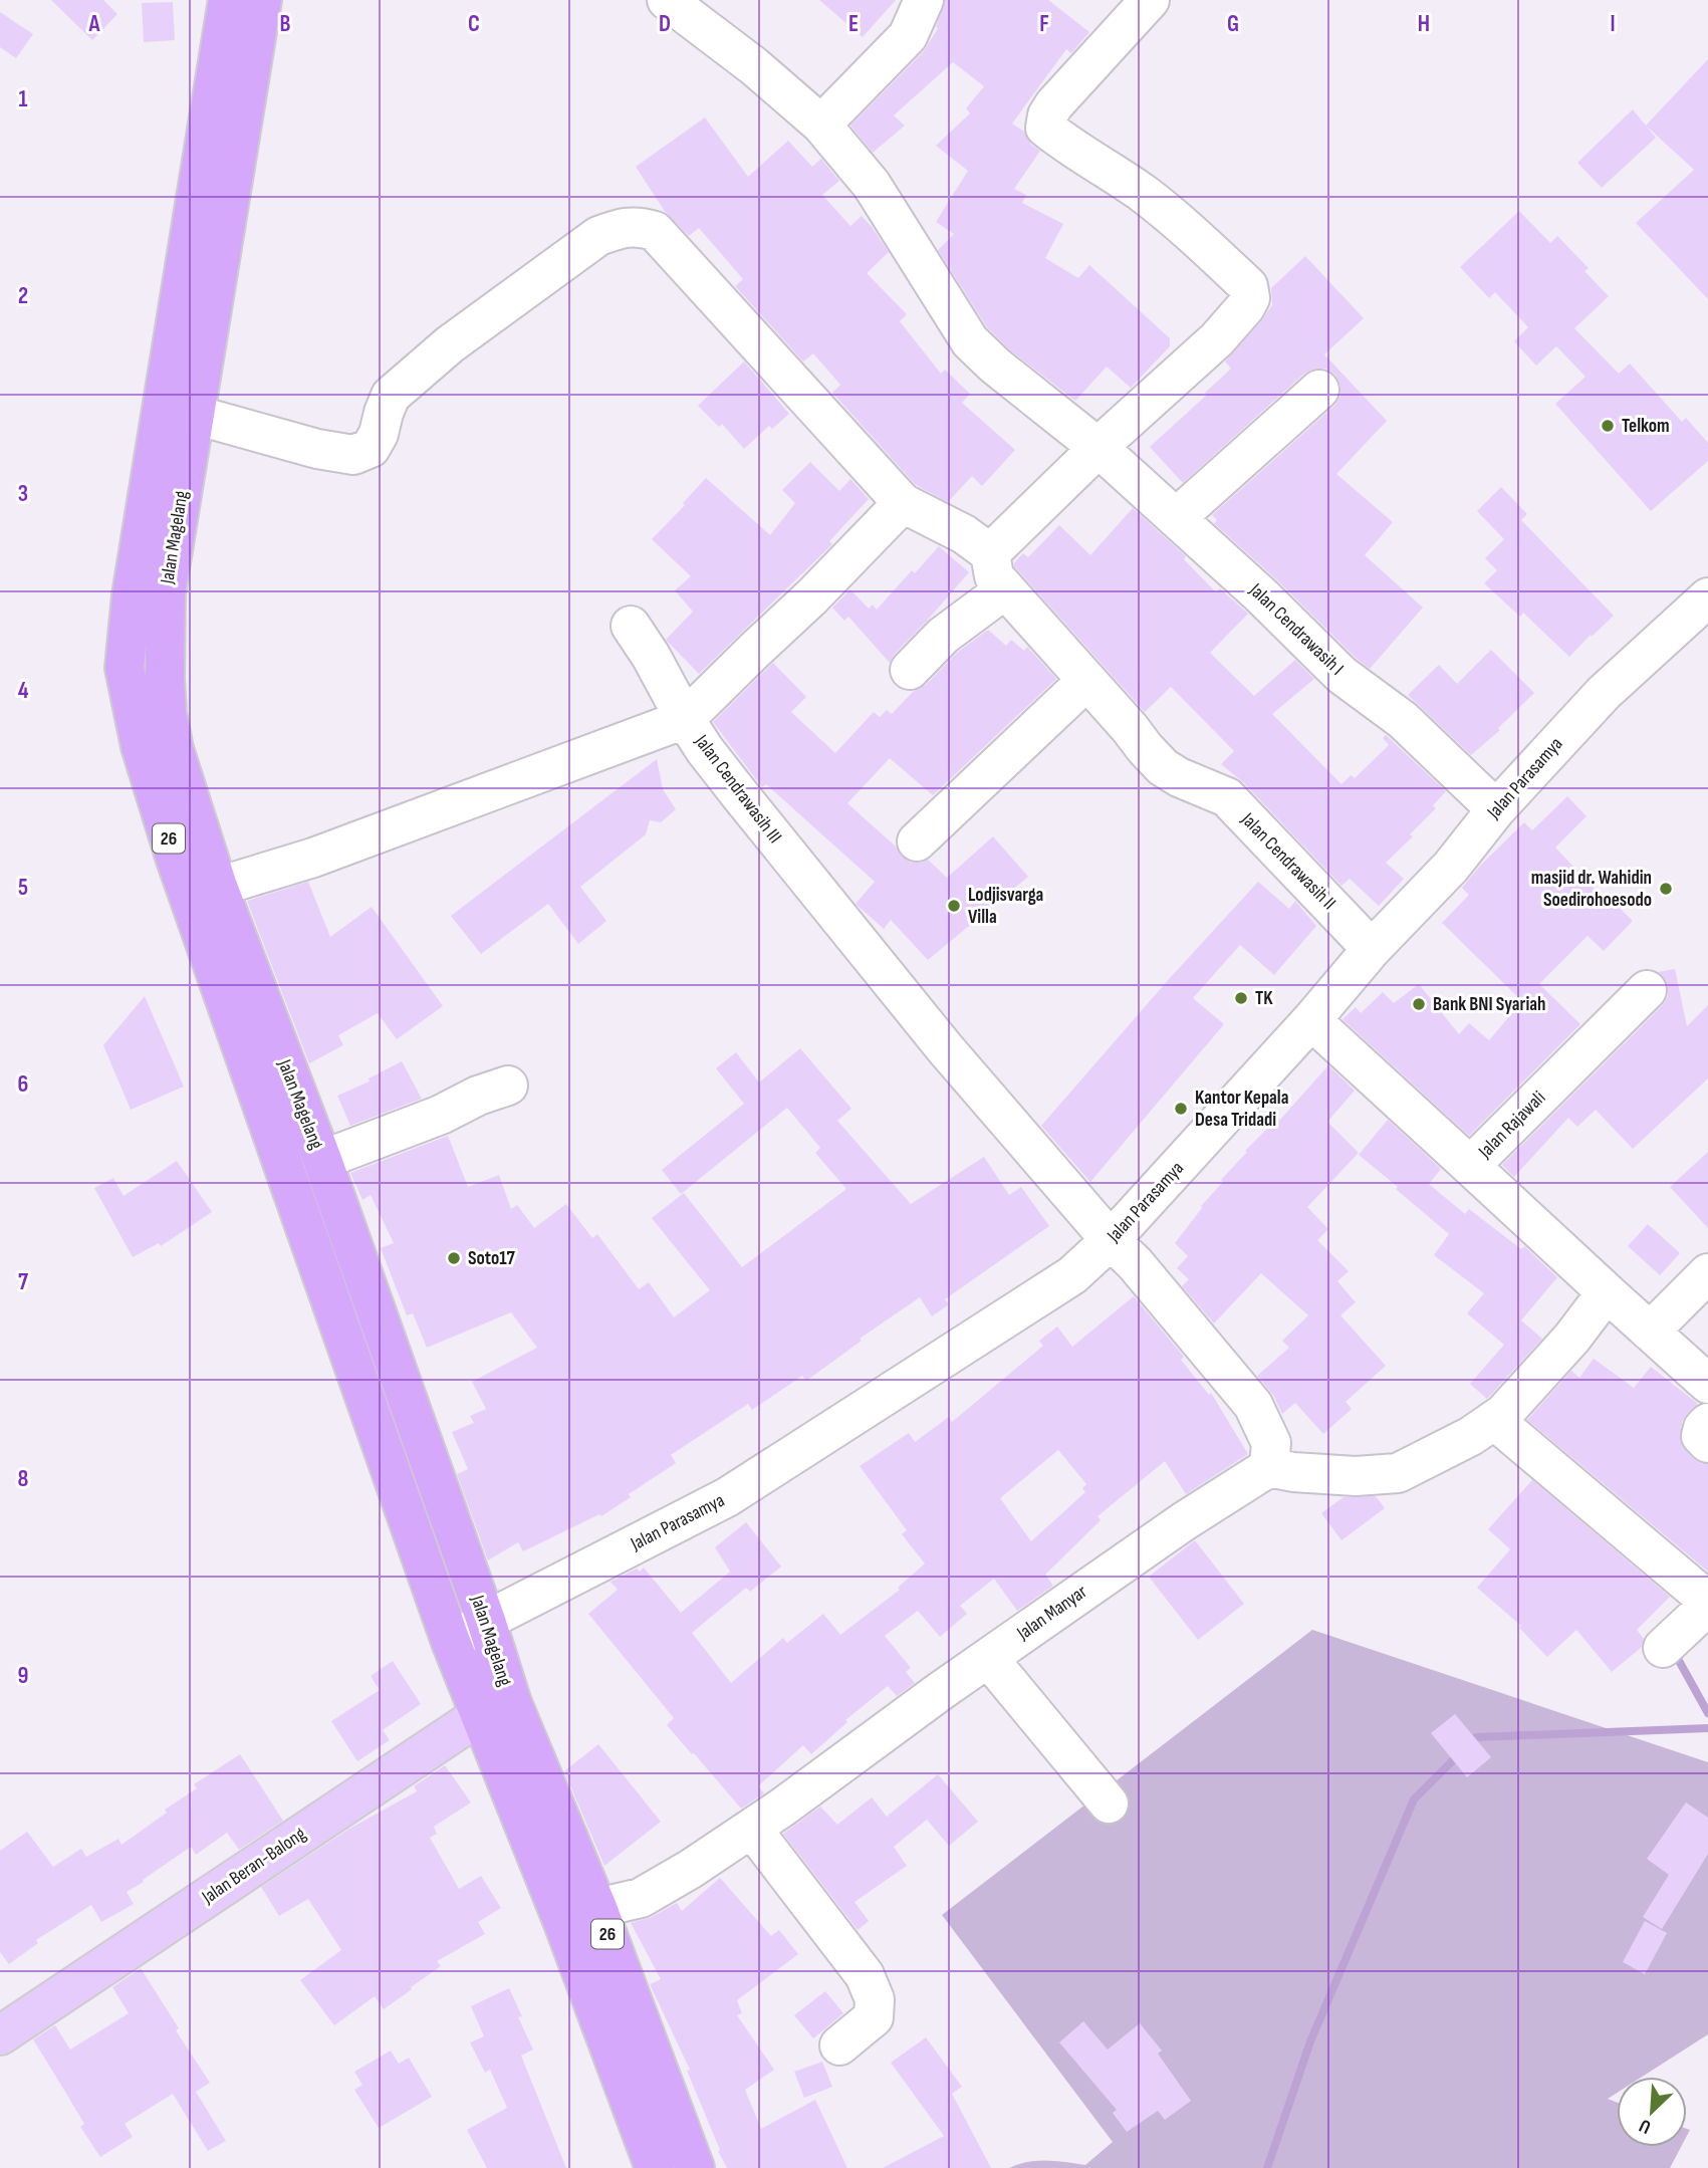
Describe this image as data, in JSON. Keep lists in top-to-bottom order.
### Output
{
  "streets": {
    "highway": ["Jalan Magelang", "26"],
    "main road": ["Jalan Beran-Balong"],
    "street": [
      "Jalan Cendrawasih I",
      "Jalan Parasamya",
      "Jalan Cendrawasih III",
      "Jalan Cendrawasih II",
      "Jalan Rajawali",
      "Jalan Manyar"
    ]
  },
  "crossings": [
    ["Jalan Magelang", "Jalan Parasamya"],
    ["Jalan Magelang", "Jalan Cendrawasih III"],
    ["Jalan Magelang", "Jalan Manyar"],
    ["Jalan Magelang", "Jalan Beran-Balong"],
    ["Jalan Cendrawasih I", "Jalan Parasamya"],
    ["Jalan Parasamya", "Jalan Cendrawasih III"],
    ["Jalan Parasamya", "Jalan Cendrawasih II"],
    ["Jalan Parasamya", "Jalan Rajawali"]
  ],
  "places": [
    "Telkom",
    "masjid dr. Wahidin Soedirohoesodo",
    "Lodjisvarga Villa",
    "TK",
    "Bank BNI Syariah",
    "Kantor Kepala Desa Tridadi",
    "Soto17"
  ],
  "north": "bottom left",
  "grid": {
    "columns": [
      "A",
      "B",
      "C",
      "D",
      "E",
      "F",
      "G",
      "H",
      "I"
    ],
    "rows": [
      "1",
      "2",
      "3",
      "4",
      "5",
      "6",
      "7",
      "8",
      "9"
    ]
  }
}
